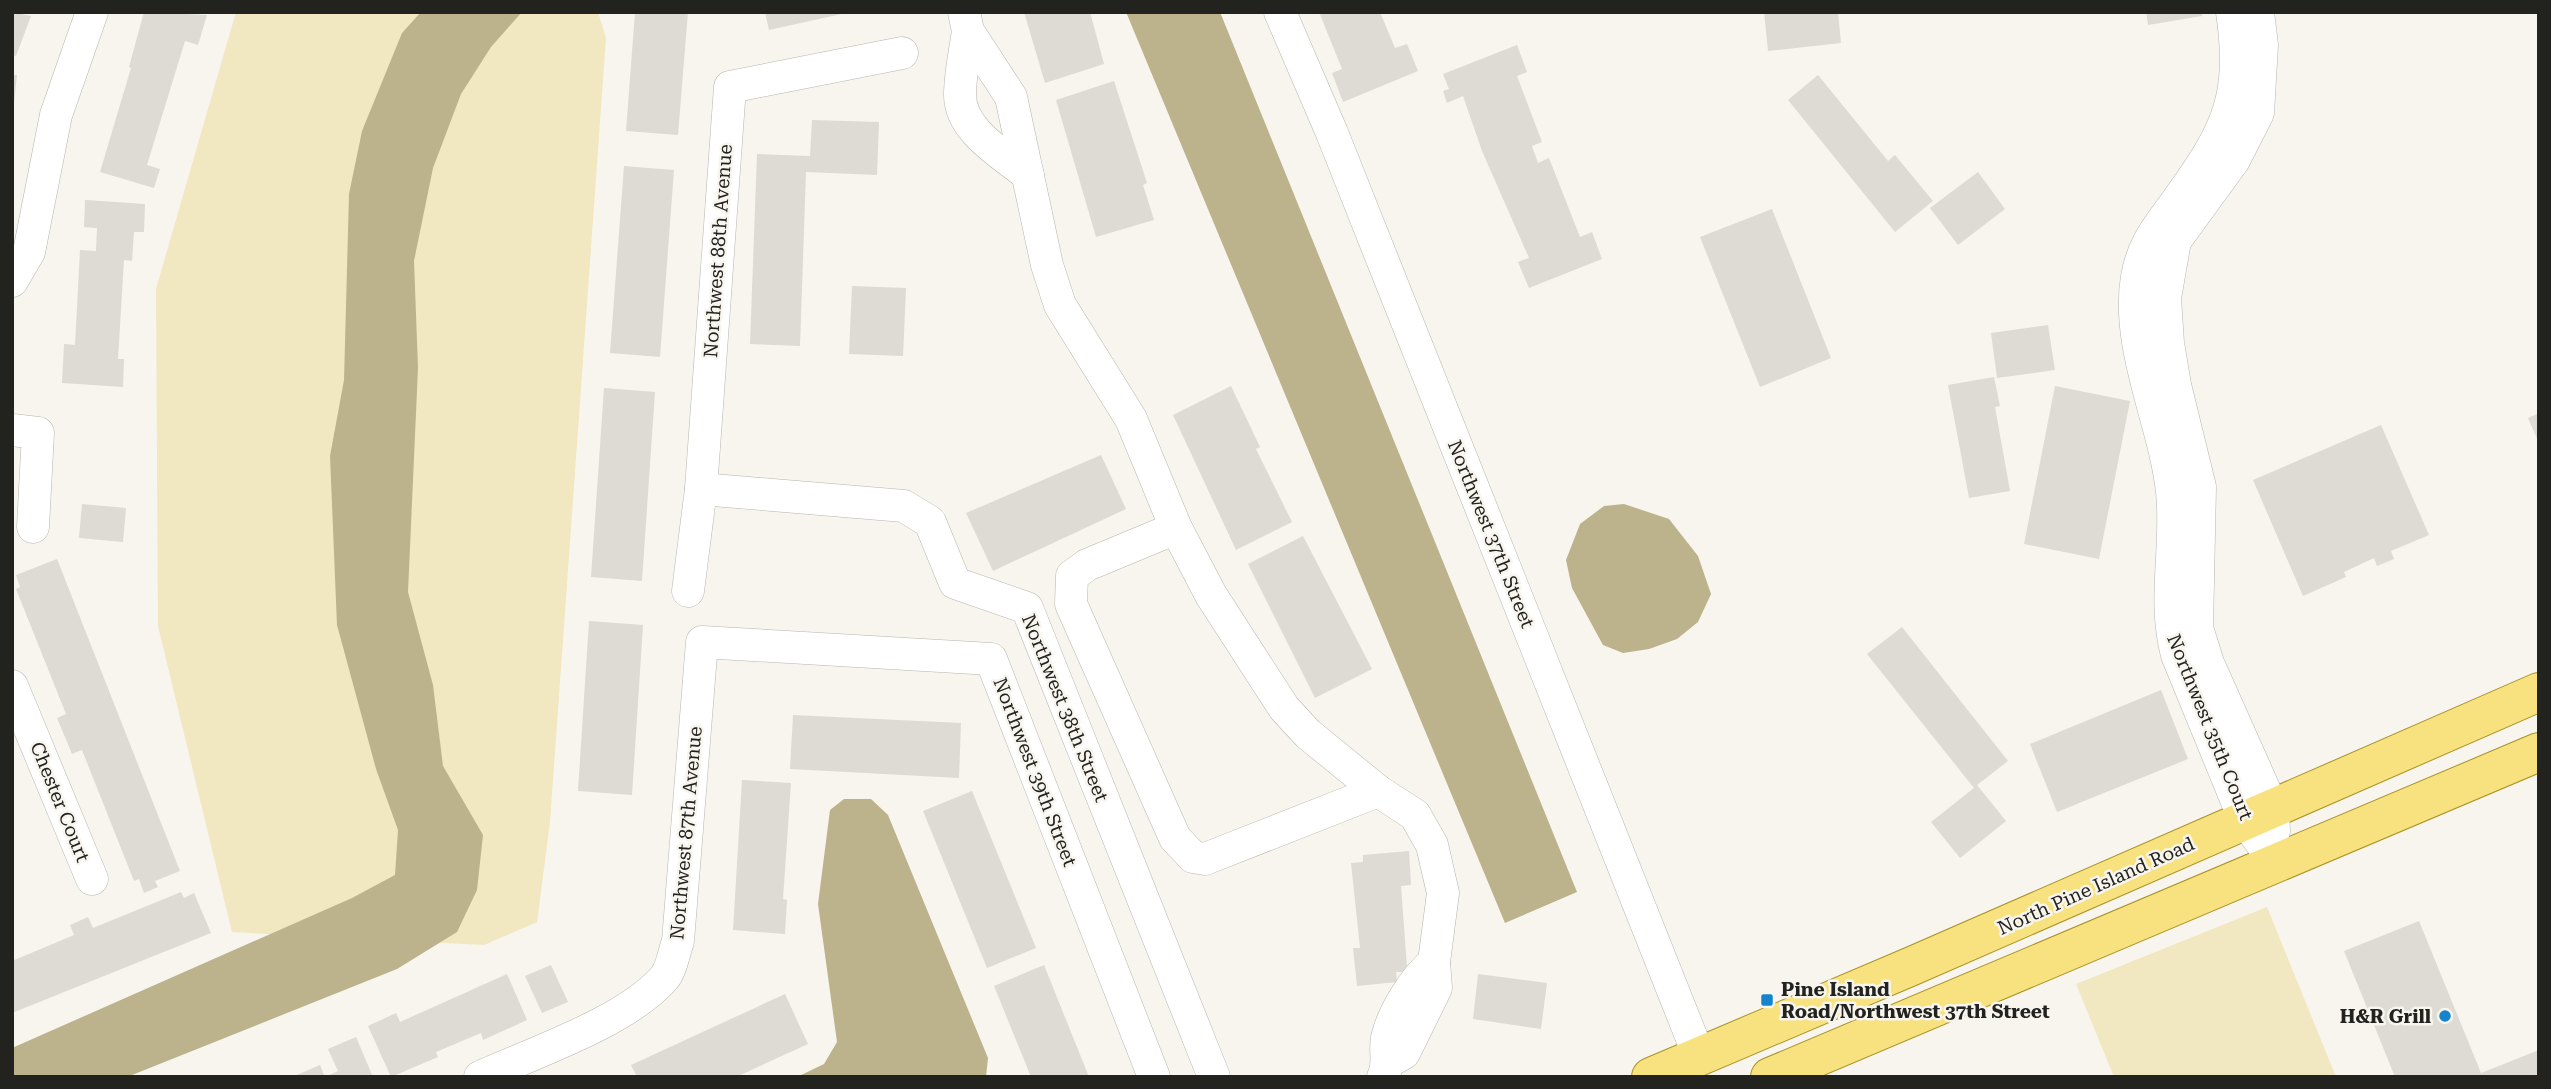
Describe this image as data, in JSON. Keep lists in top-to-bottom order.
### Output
{
  "streets": {
    "main road": ["North Pine Island Road"],
    "street": [
      "Northwest 88th Avenue",
      "Northwest 37th Street",
      "Northwest 38th Street",
      "Northwest 35th Court",
      "Northwest 39th Street",
      "Chester Court",
      "Northwest 87th Avenue"
    ]
  },
  "crossings": [
    ["Northwest 88th Avenue", "Northwest 38th Street"],
    ["Northwest 37th Street", "North Pine Island Road"],
    ["Northwest 35th Court", "North Pine Island Road"],
    ["Northwest 39th Street", "Northwest 87th Avenue"]
  ],
  "places": {
    "transit": ["Pine Island Road/Northwest 37th Street"],
    "other": ["H&R Grill"]
  }
}
